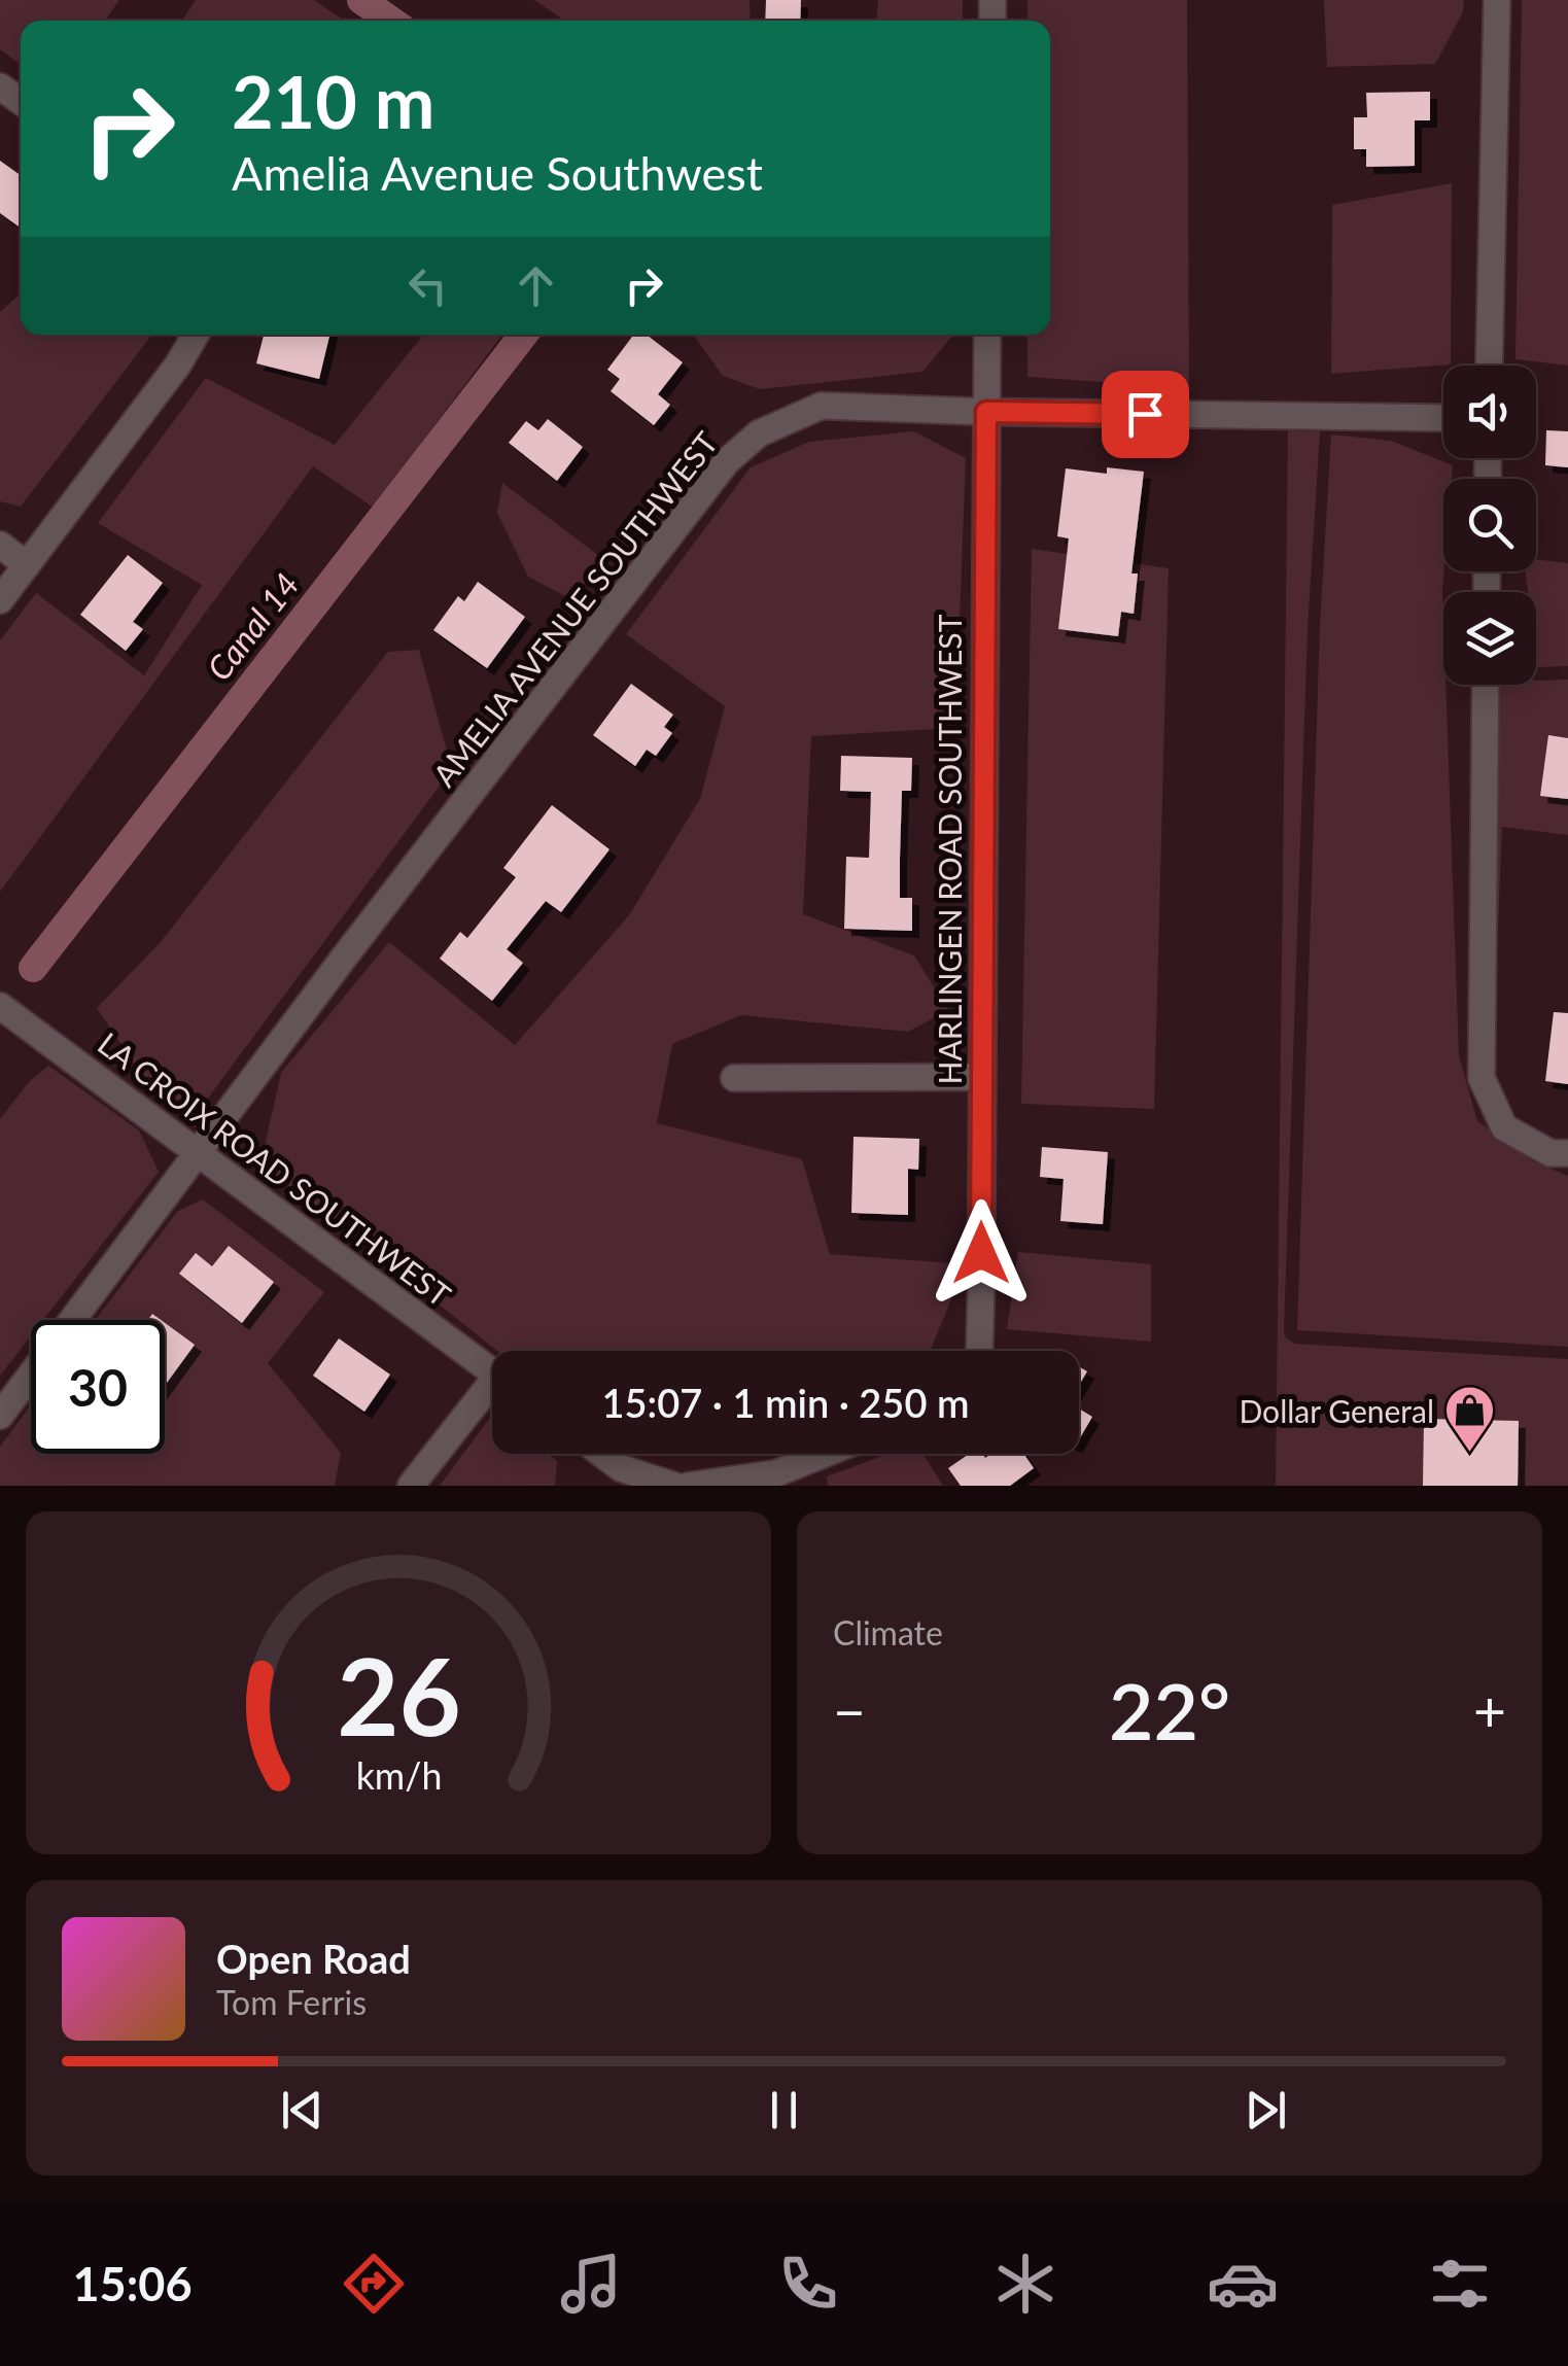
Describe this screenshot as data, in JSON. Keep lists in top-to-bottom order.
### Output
{
  "streets": {
    "street": ["AMELIA AVENUE SOUTHWEST", "HARLINGEN ROAD SOUTHWEST", "LA CROIX ROAD SOUTHWEST"]
  },
  "crossings": [
    ["AMELIA AVENUE SOUTHWEST", "HARLINGEN ROAD SOUTHWEST"],
    ["AMELIA AVENUE SOUTHWEST", "LA CROIX ROAD SOUTHWEST"]
  ],
  "water": ["Canal 14"],
  "places": {
    "shop": ["Dollar General"]
  },
  "page": {
    "turn": ["210 m", "Amelia Avenue Southwest"],
    "limit": "30",
    "trip": "15:07 · 1 min · 250 m",
    "tile": "Climate",
    "heat": ["−", "22°", "+"],
    "song": ["Open Road", "Tom Ferris"],
    "tabs": "15:06",
    "gauge": ["26", "km/h"]
  }
}
